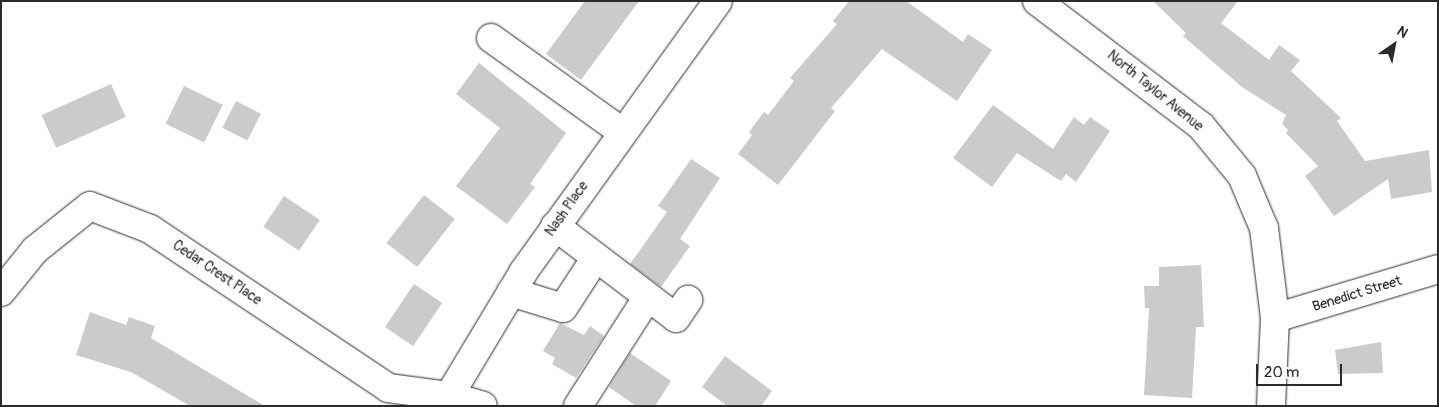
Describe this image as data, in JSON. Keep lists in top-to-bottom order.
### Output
{
  "streets": {
    "street": [
      "North Taylor Avenue",
      "Nash Place",
      "Cedar Crest Place",
      "Benedict Street"
    ]
  },
  "crossings": [
    ["North Taylor Avenue", "Benedict Street"],
    ["Nash Place", "Cedar Crest Place"]
  ],
  "scale_bar": "20 m",
  "north": "top right"
}
